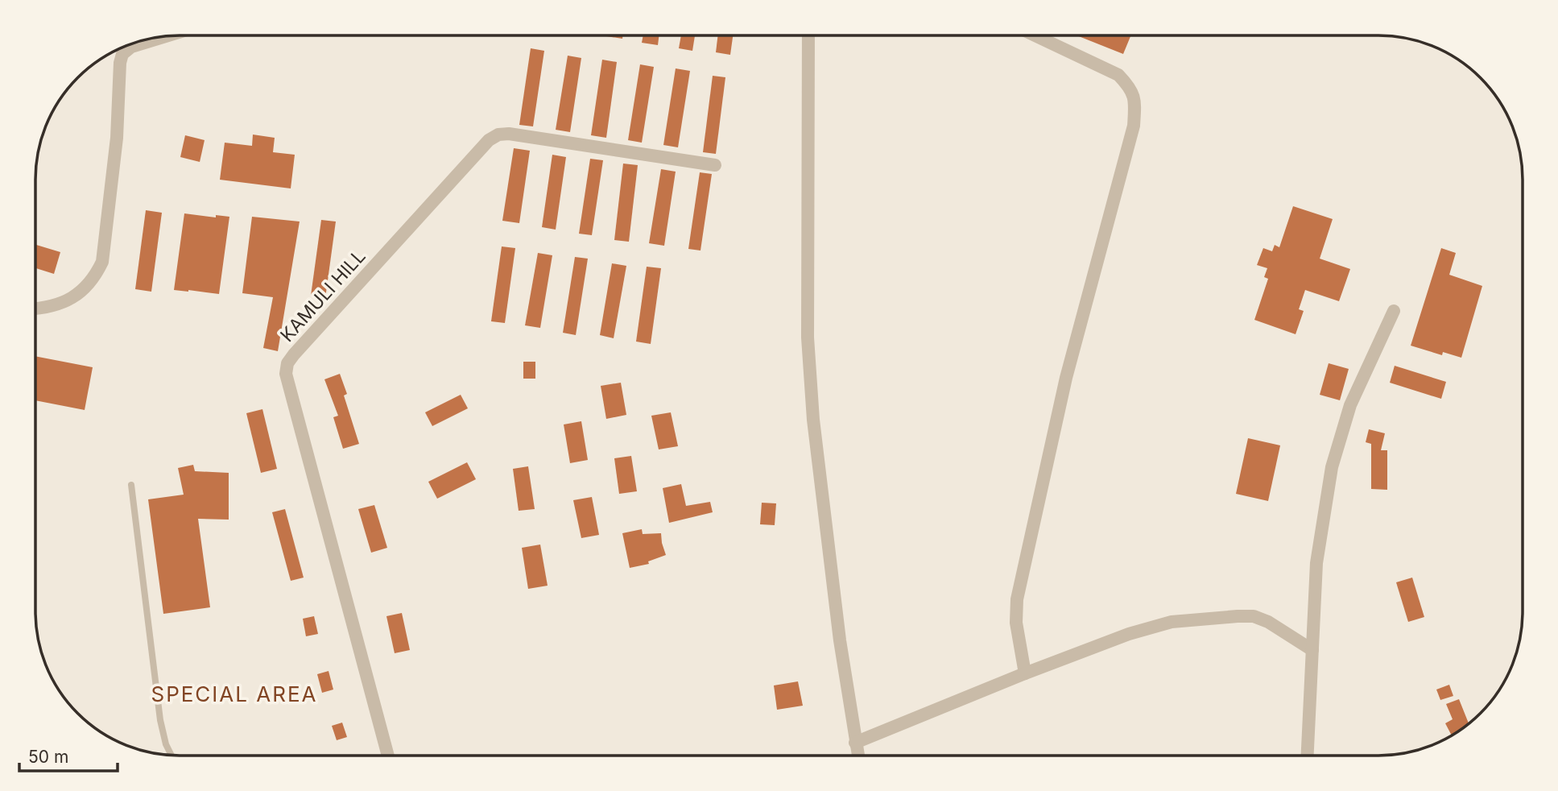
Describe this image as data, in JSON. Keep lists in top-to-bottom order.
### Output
{
  "streets": {
    "street": ["KAMULI HILL"]
  },
  "districts": ["SPECIAL AREA"],
  "scale_bar": "50 m"
}
